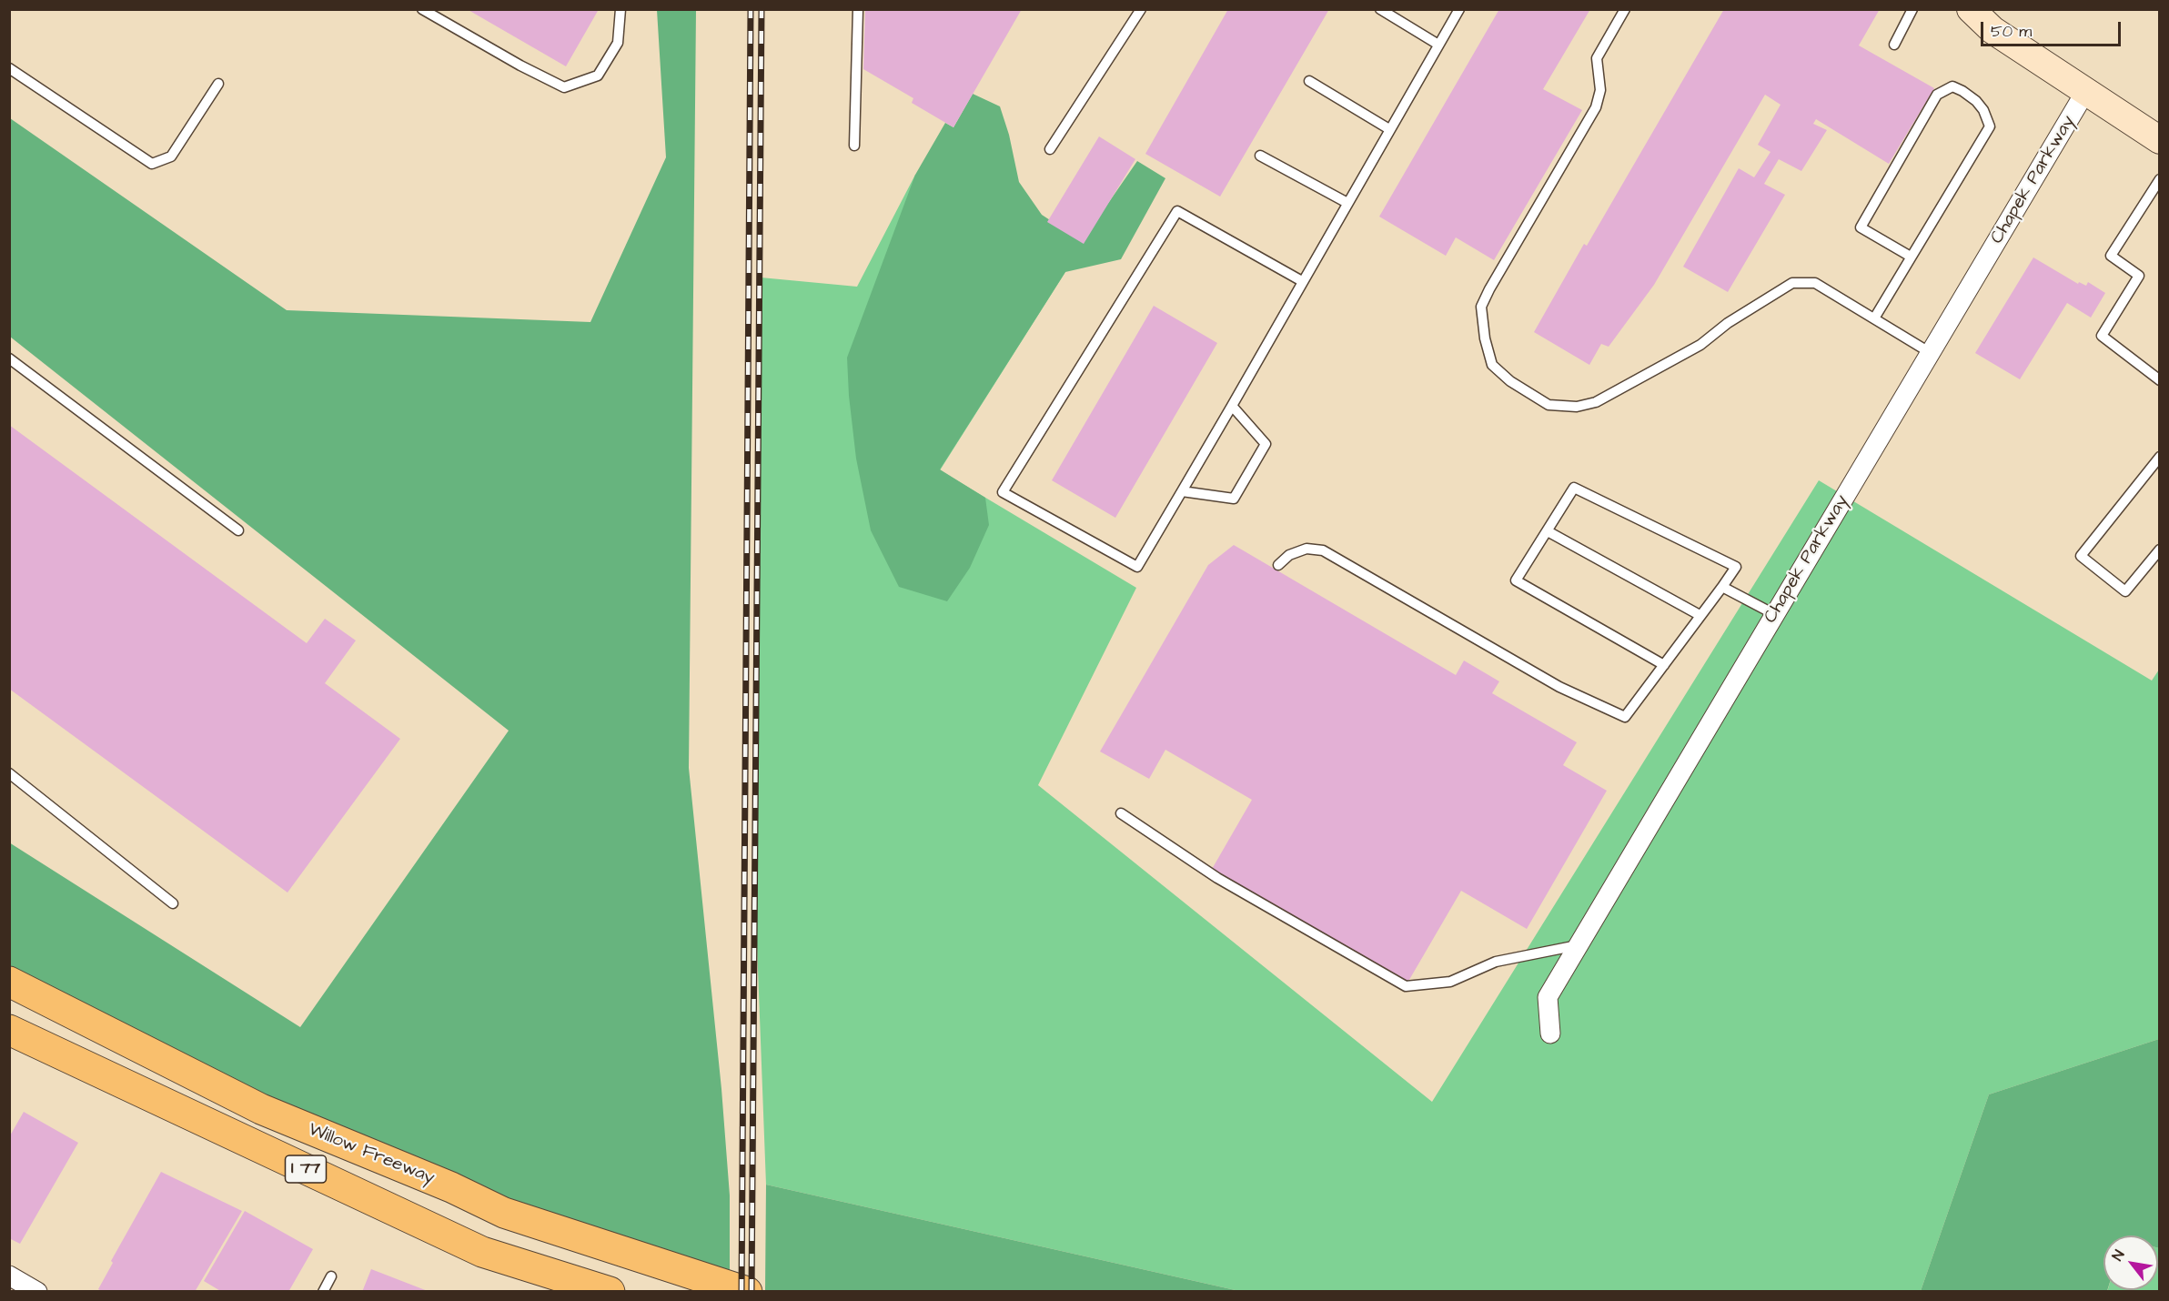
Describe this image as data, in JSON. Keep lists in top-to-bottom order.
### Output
{
  "streets": {
    "highway": ["Willow Freeway", "I 77"],
    "street": ["Chapek Parkway"]
  },
  "scale_bar": "50 m",
  "north": "top left"
}
